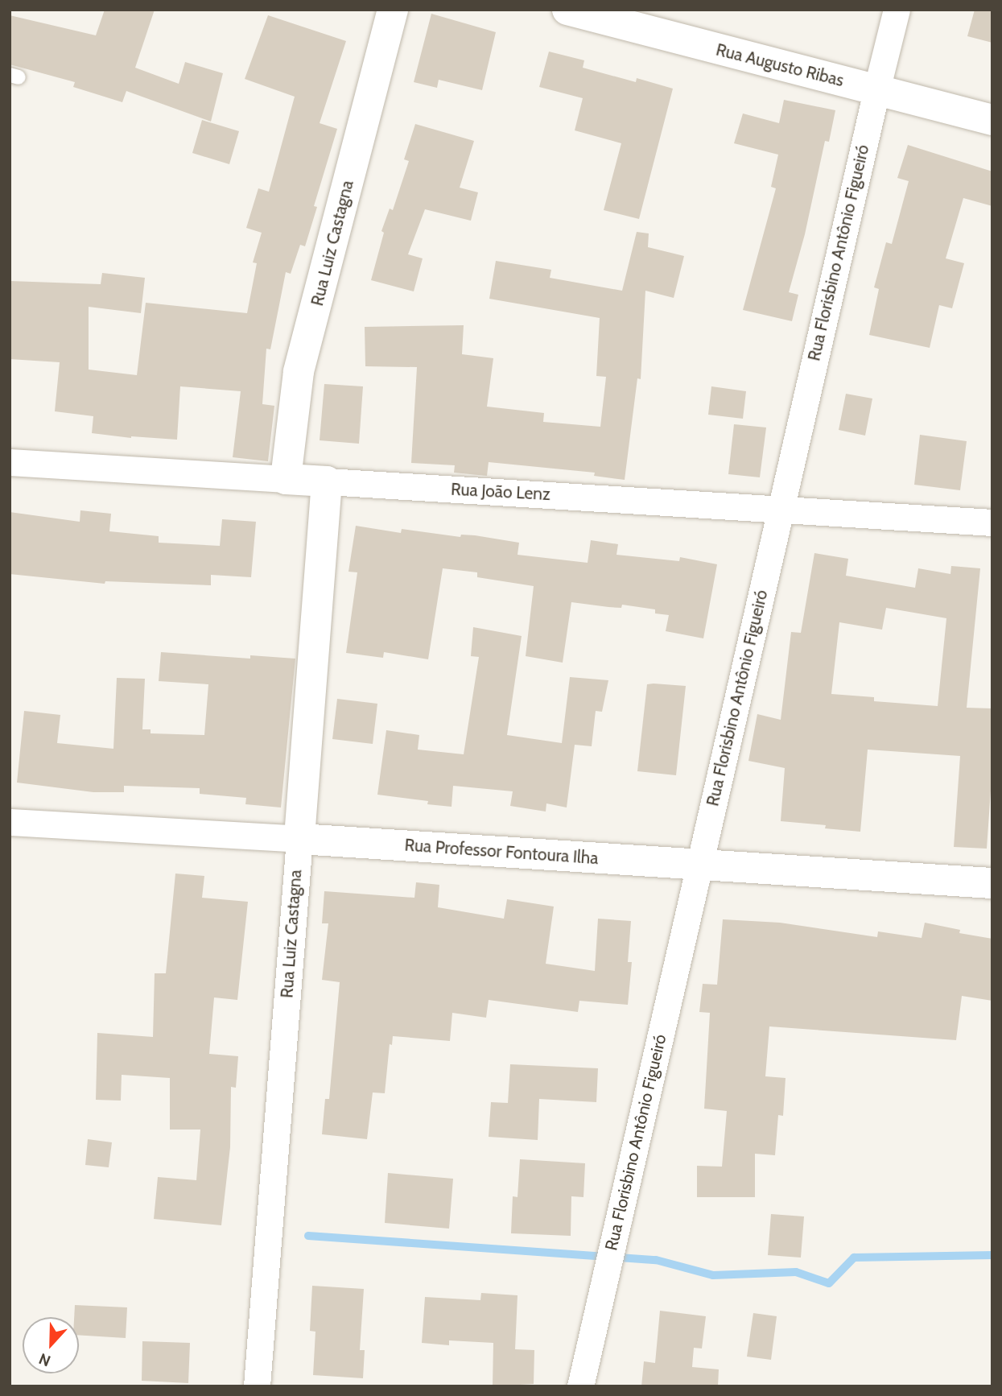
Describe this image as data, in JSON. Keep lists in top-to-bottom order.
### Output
{
  "streets": {
    "street": [
      "Rua Augusto Ribas",
      "Rua Luiz Castagna",
      "Rua Florisbino Antônio Figueiró",
      "Rua João Lenz",
      "Rua Professor Fontoura Ilha"
    ]
  },
  "crossings": [
    ["Rua Augusto Ribas", "Rua Florisbino Antônio Figueiró"],
    ["Rua Luiz Castagna", "Rua João Lenz"],
    ["Rua Luiz Castagna", "Rua Professor Fontoura Ilha"],
    ["Rua Florisbino Antônio Figueiró", "Rua João Lenz"],
    ["Rua Florisbino Antônio Figueiró", "Rua Professor Fontoura Ilha"]
  ],
  "north": "bottom"
}
